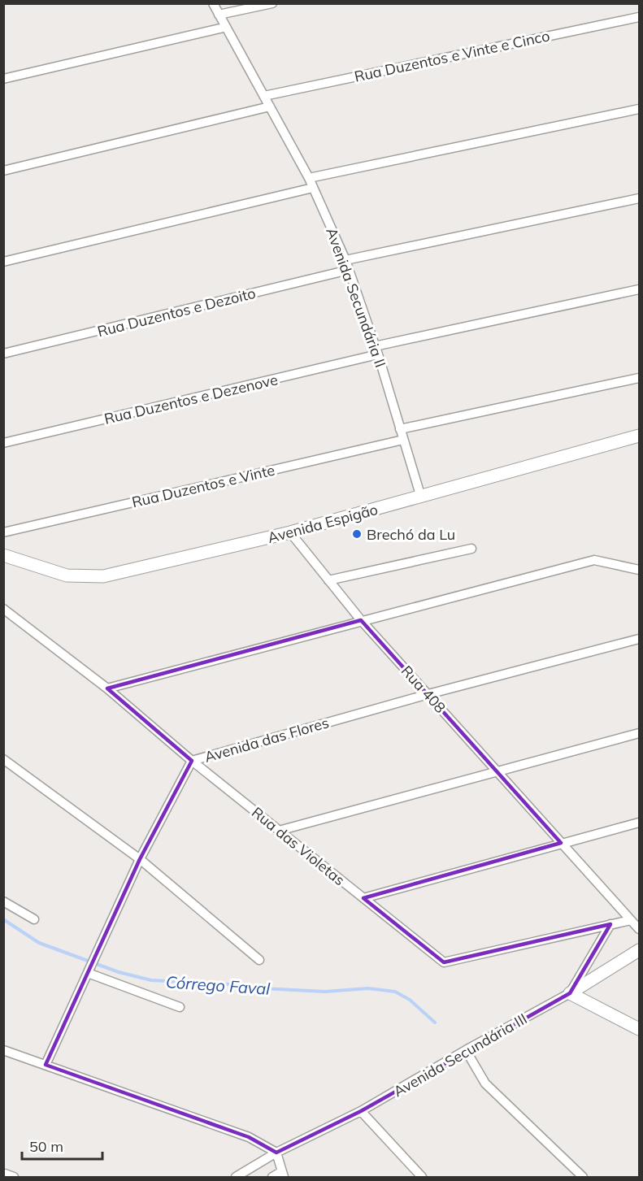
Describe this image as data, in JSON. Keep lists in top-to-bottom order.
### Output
{
  "streets": {
    "street": [
      "Rua Duzentos e Vinte e Cinco",
      "Avenida Secundária II",
      "Rua Duzentos e Dezoito",
      "Rua Duzentos e Dezenove",
      "Rua Duzentos e Vinte",
      "Avenida Espigão",
      "Rua 408",
      "Avenida das Flores",
      "Rua das Violetas",
      "Avenida Secundária III"
    ]
  },
  "crossings": [
    ["Rua Duzentos e Vinte e Cinco", "Avenida Secundária II"],
    ["Avenida Secundária II", "Rua Duzentos e Dezoito"],
    ["Avenida Secundária II", "Rua Duzentos e Dezenove"],
    ["Avenida Secundária II", "Rua Duzentos e Vinte"],
    ["Avenida Secundária II", "Avenida Espigão"],
    ["Avenida Espigão", "Rua 408"],
    ["Rua 408", "Avenida das Flores"],
    ["Rua 408", "Rua das Violetas"],
    ["Avenida das Flores", "Rua das Violetas"]
  ],
  "water": ["Córrego Faval"],
  "places": ["Brechó da Lu"],
  "scale_bar": "50 m"
}
